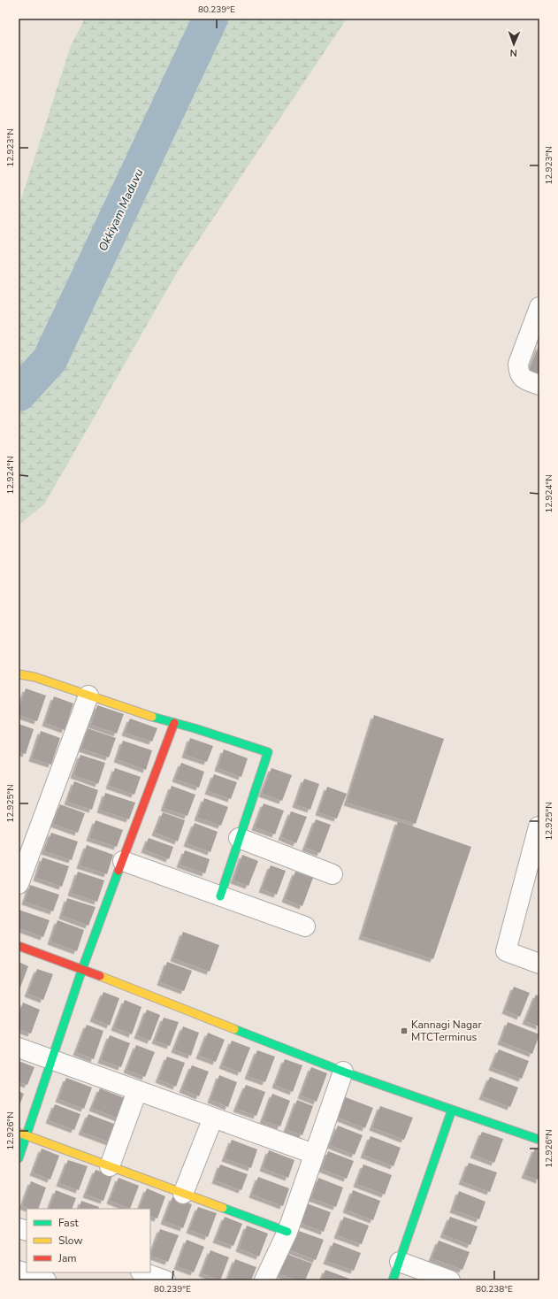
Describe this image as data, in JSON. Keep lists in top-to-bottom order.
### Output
{
  "water": ["Okkiyam Maduvu"],
  "places": {
    "transit": ["Kannagi Nagar MTCTerminus"]
  },
  "legend": ["Fast", "Slow", "Jam"],
  "north": "bottom",
  "coordinates": [
    "80.239°E",
    "12.923°N",
    "12.924°N",
    "12.925°N",
    "12.926°N",
    "80.238°E"
  ]
}
